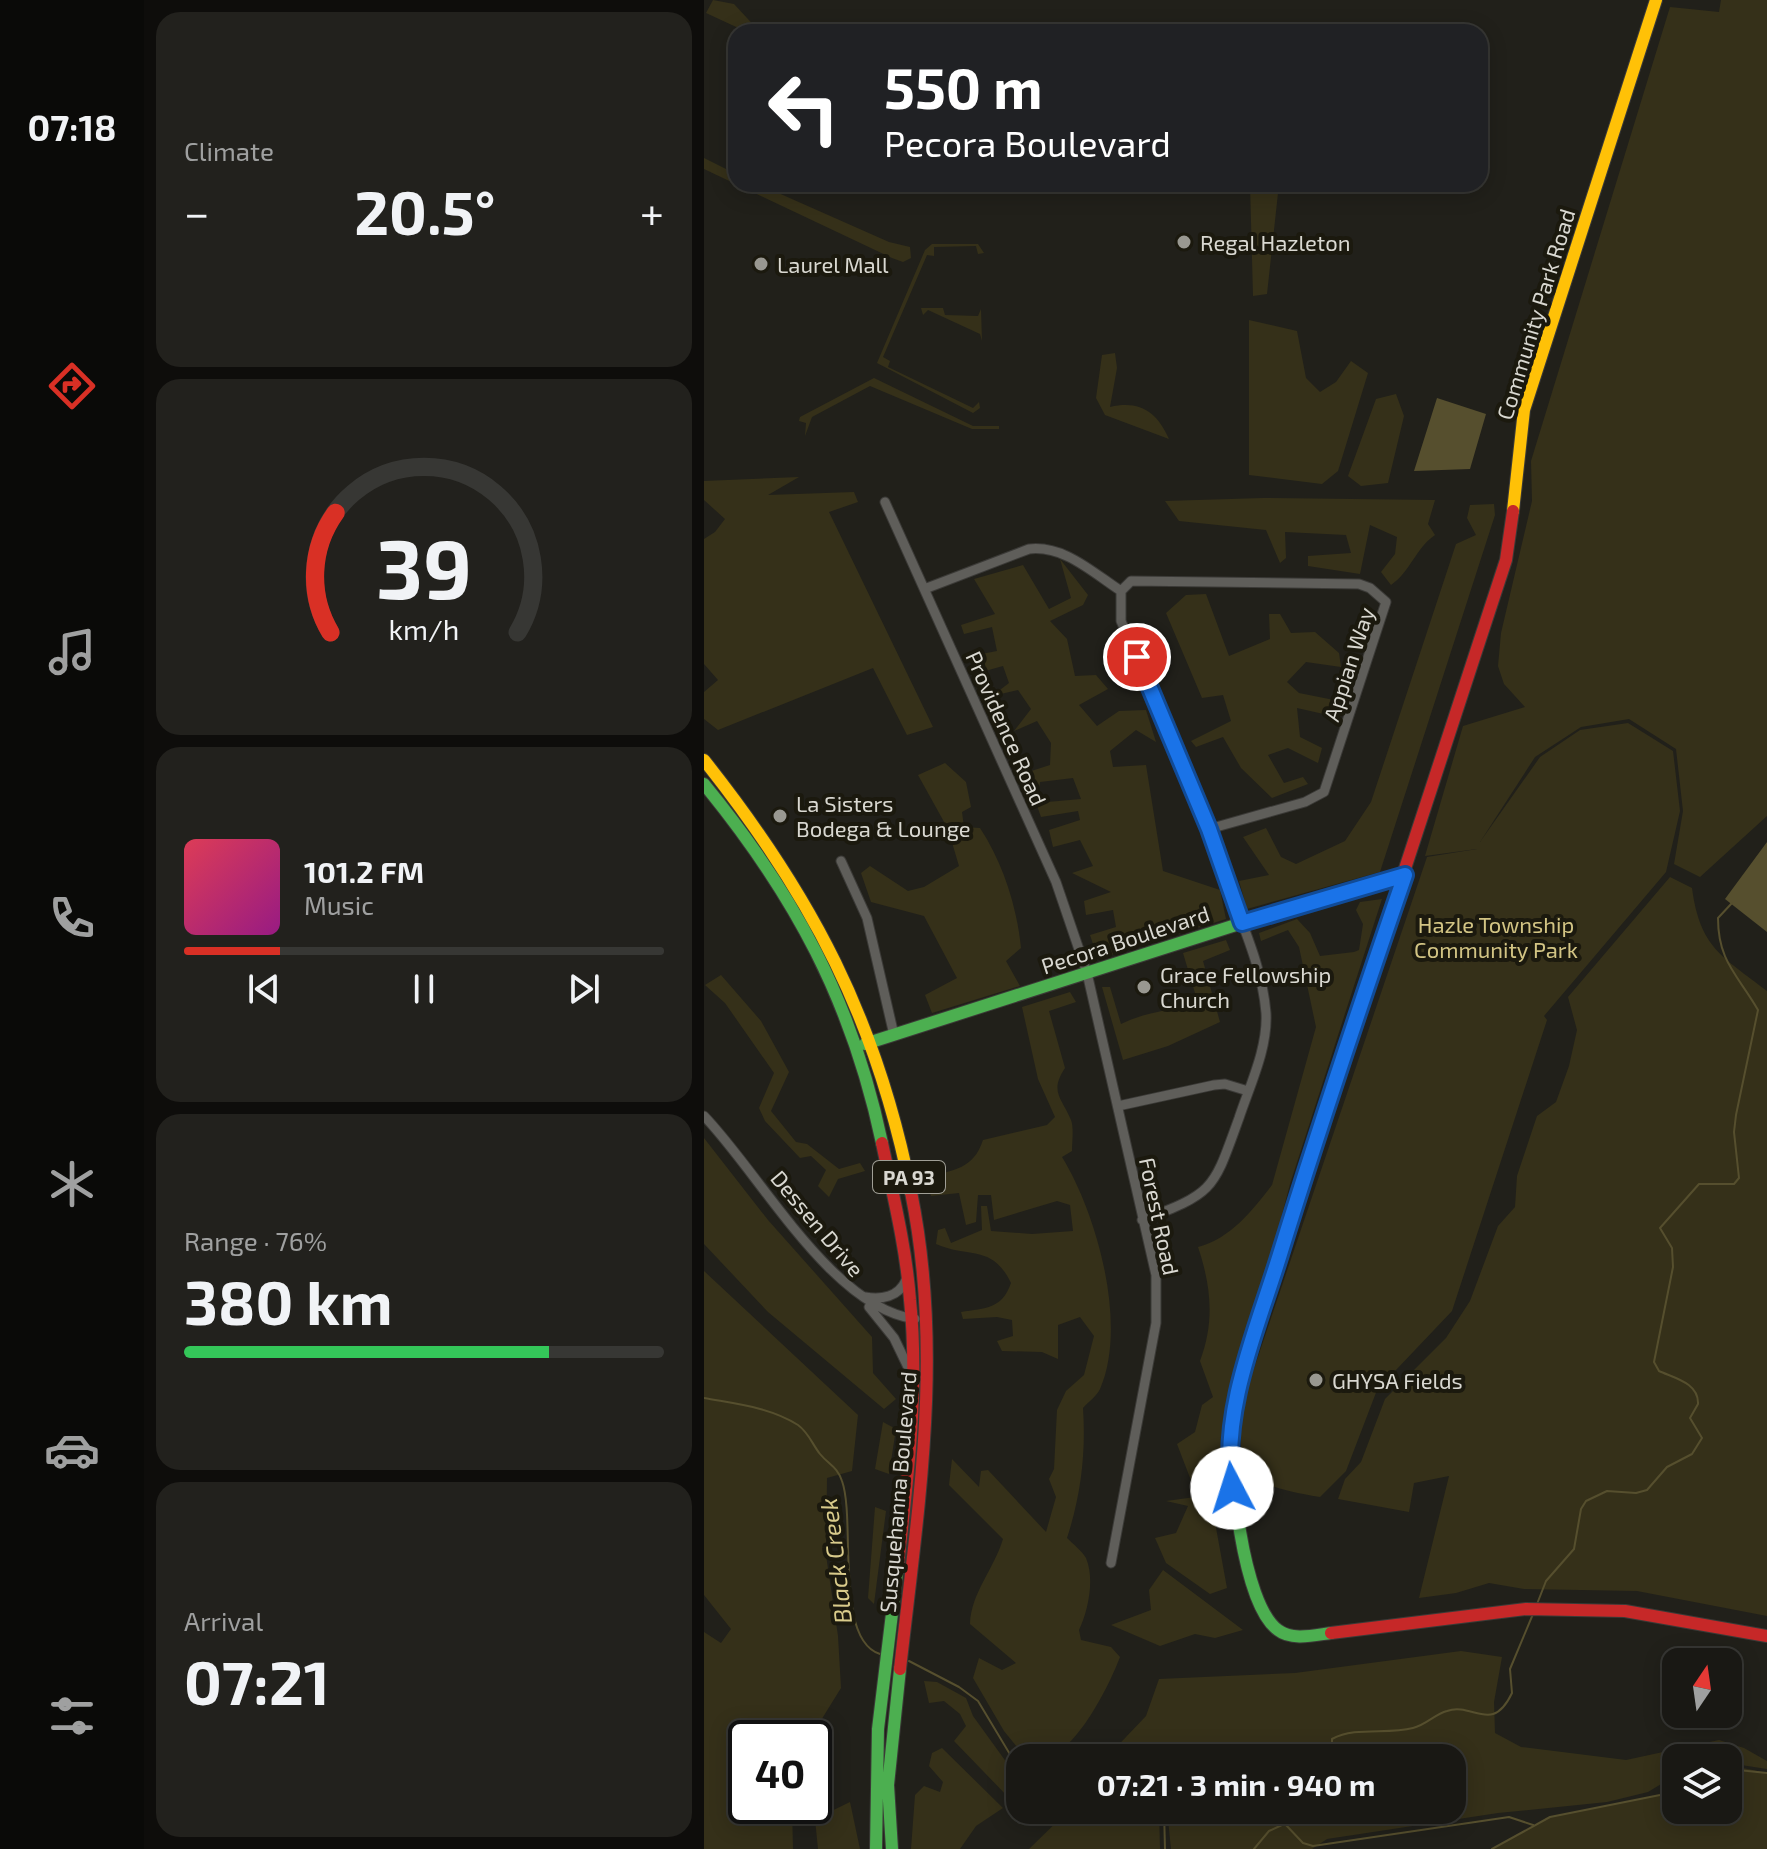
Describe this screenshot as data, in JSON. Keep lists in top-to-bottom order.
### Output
{
  "streets": {
    "main road": [
      "Community Park Road",
      "Pecora Boulevard",
      "PA 93",
      "Susquehanna Boulevard"
    ],
    "street": [
      "Appian Way",
      "Providence Road",
      "Forest Road",
      "Dessen Drive"
    ]
  },
  "crossings": [
    ["Community Park Road", "Pecora Boulevard"],
    ["Providence Road", "Pecora Boulevard"],
    ["Providence Road", "Forest Road"],
    ["Pecora Boulevard", "Forest Road"],
    ["Pecora Boulevard", "Susquehanna Boulevard"],
    ["Dessen Drive", "Susquehanna Boulevard"]
  ],
  "water": ["Black Creek"],
  "parks": ["Hazle Township Community Park"],
  "places": [
    "Regal Hazleton",
    "Laurel Mall",
    "La Sisters Bodega & Lounge",
    "Grace Fellowship Church",
    "GHYSA Fields"
  ],
  "north": "top",
  "page": {
    "tabs": "07:18",
    "tile": [
      "Climate",
      ["Range · 76%", "380 km"],
      ["Arrival", "07:21"]
    ],
    "turn": ["550 m", "Pecora Boulevard"],
    "heat": ["−", "20.5°", "+"],
    "song": ["101.2 FM", "Music"],
    "limit": "40",
    "trip": "07:21 · 3 min · 940 m",
    "gauge": ["39", "km/h"]
  }
}
